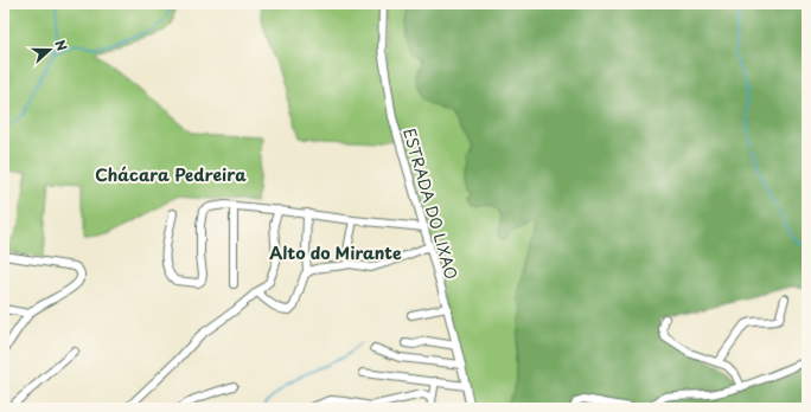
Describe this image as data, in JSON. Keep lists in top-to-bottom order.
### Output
{
  "streets": {
    "street": ["ESTRADA DO LIXAO"]
  },
  "districts": ["Chácara Pedreira", "Alto do Mirante"],
  "north": "right"
}
